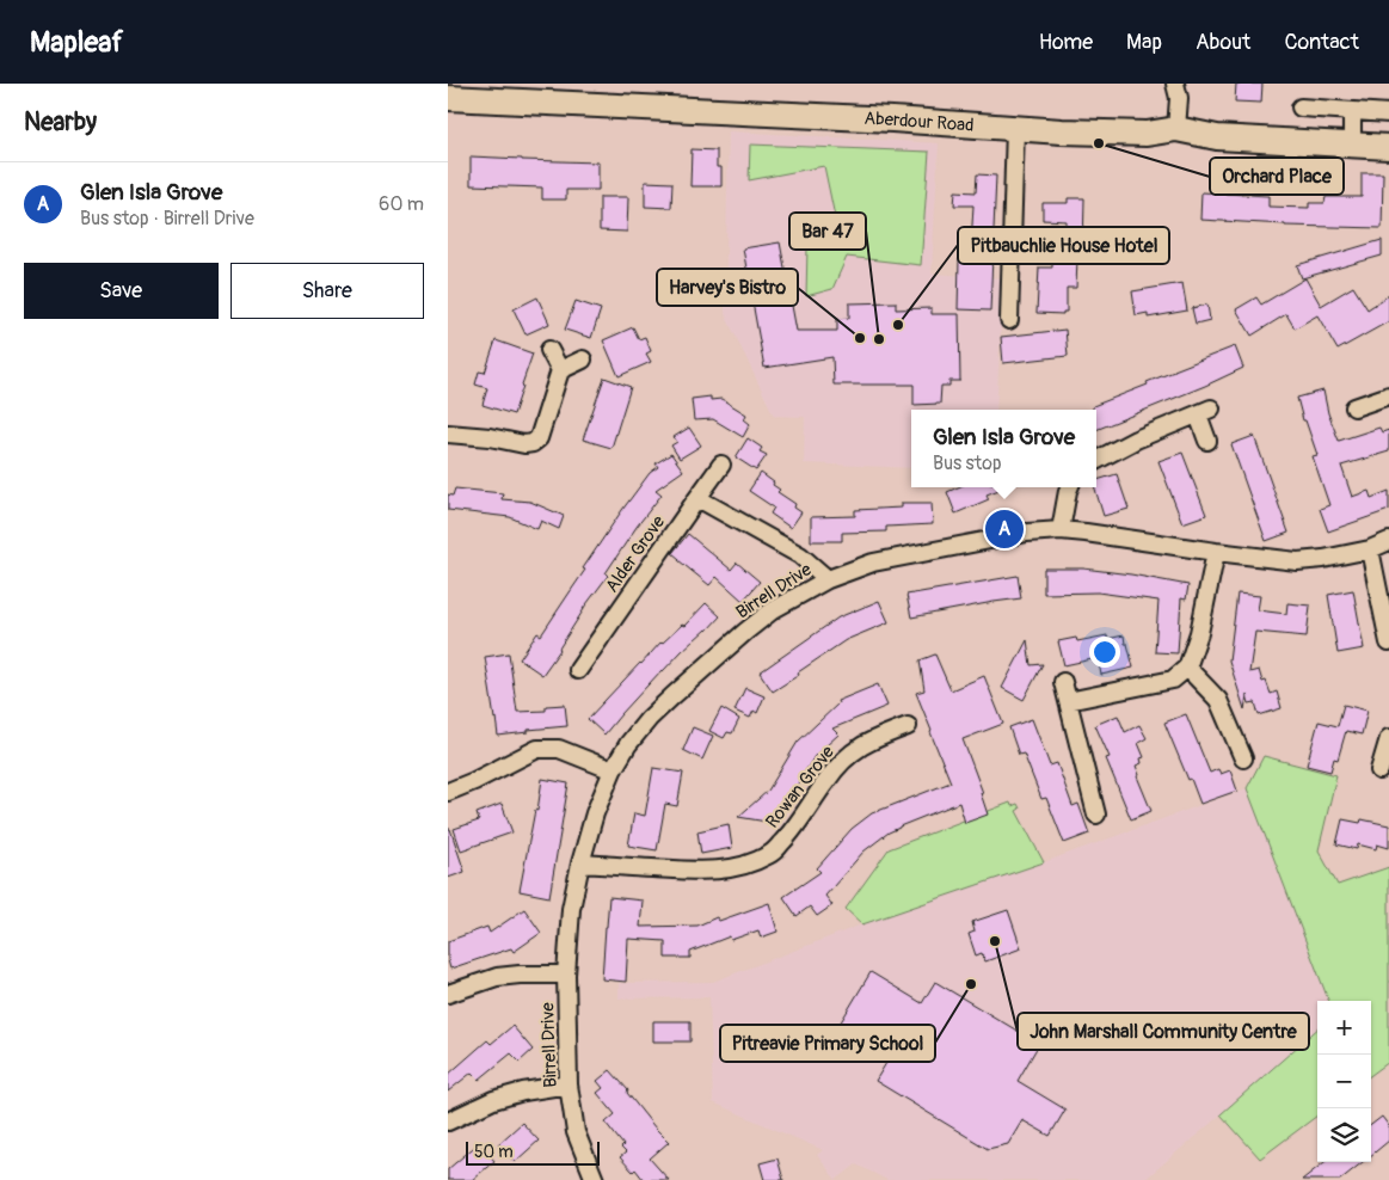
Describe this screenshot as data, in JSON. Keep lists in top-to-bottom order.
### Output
{
  "streets": {
    "main road": ["Aberdour Road"],
    "street": ["Alder Grove", "Birrell Drive", "Rowan Grove"]
  },
  "crossings": [
    ["Birrell Drive", "Rowan Grove"]
  ],
  "places": [
    "Orchard Place",
    "Pitbauchlie House Hotel",
    "Harvey's Bistro",
    "Bar 47",
    "John Marshall Community Centre",
    "Pitreavie Primary School"
  ],
  "scale_bar": "50 m",
  "page": {
    "header": "Mapleaf",
    "nav": [
      "Home",
      "Map",
      "About",
      "Contact"
    ],
    "heading": "Nearby",
    "list": [
      {
        "mark": "A",
        "name": "Glen Isla Grove",
        "note": "Bus stop · Birrell Drive",
        "value": "60 m"
      }
    ],
    "buttons": ["Save", "Share"],
    "popup": ["Glen Isla Grove", "Bus stop"],
    "pins": "A",
    "map_buttons": ["+", "−"],
    "scale": "50 m"
  }
}
